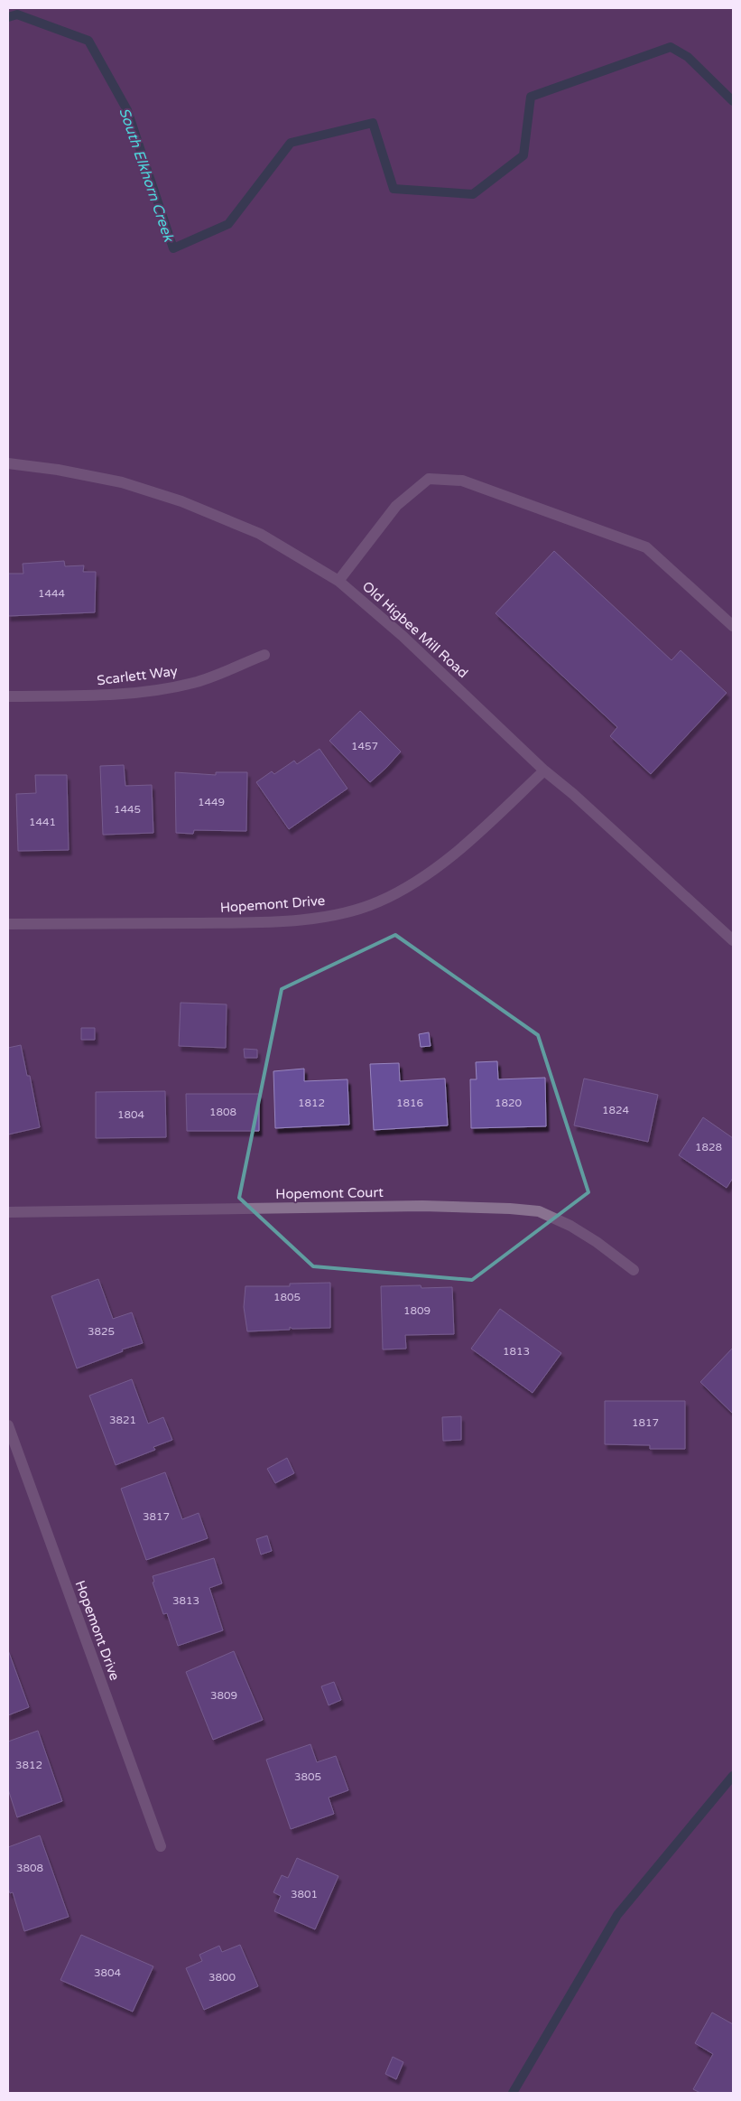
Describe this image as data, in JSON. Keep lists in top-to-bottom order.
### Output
{
  "streets": {
    "street": [
      "Old Higbee Mill Road",
      "Scarlett Way",
      "Hopemont Drive",
      "Hopemont Court"
    ]
  },
  "crossings": [
    ["Old Higbee Mill Road", "Hopemont Drive"]
  ],
  "water": ["South Elkhorn Creek"],
  "house_numbers": [
    "1444",
    "1457",
    "1449",
    "1445",
    "1441",
    "1812",
    "1816",
    "1820",
    "1824",
    "1808",
    "1804",
    "1828",
    "1805",
    "1809",
    "3825",
    "1813",
    "3821",
    "1817",
    "3817",
    "3813",
    "3809",
    "3812",
    "3805",
    "3808",
    "3801",
    "3804",
    "3800"
  ]
}
